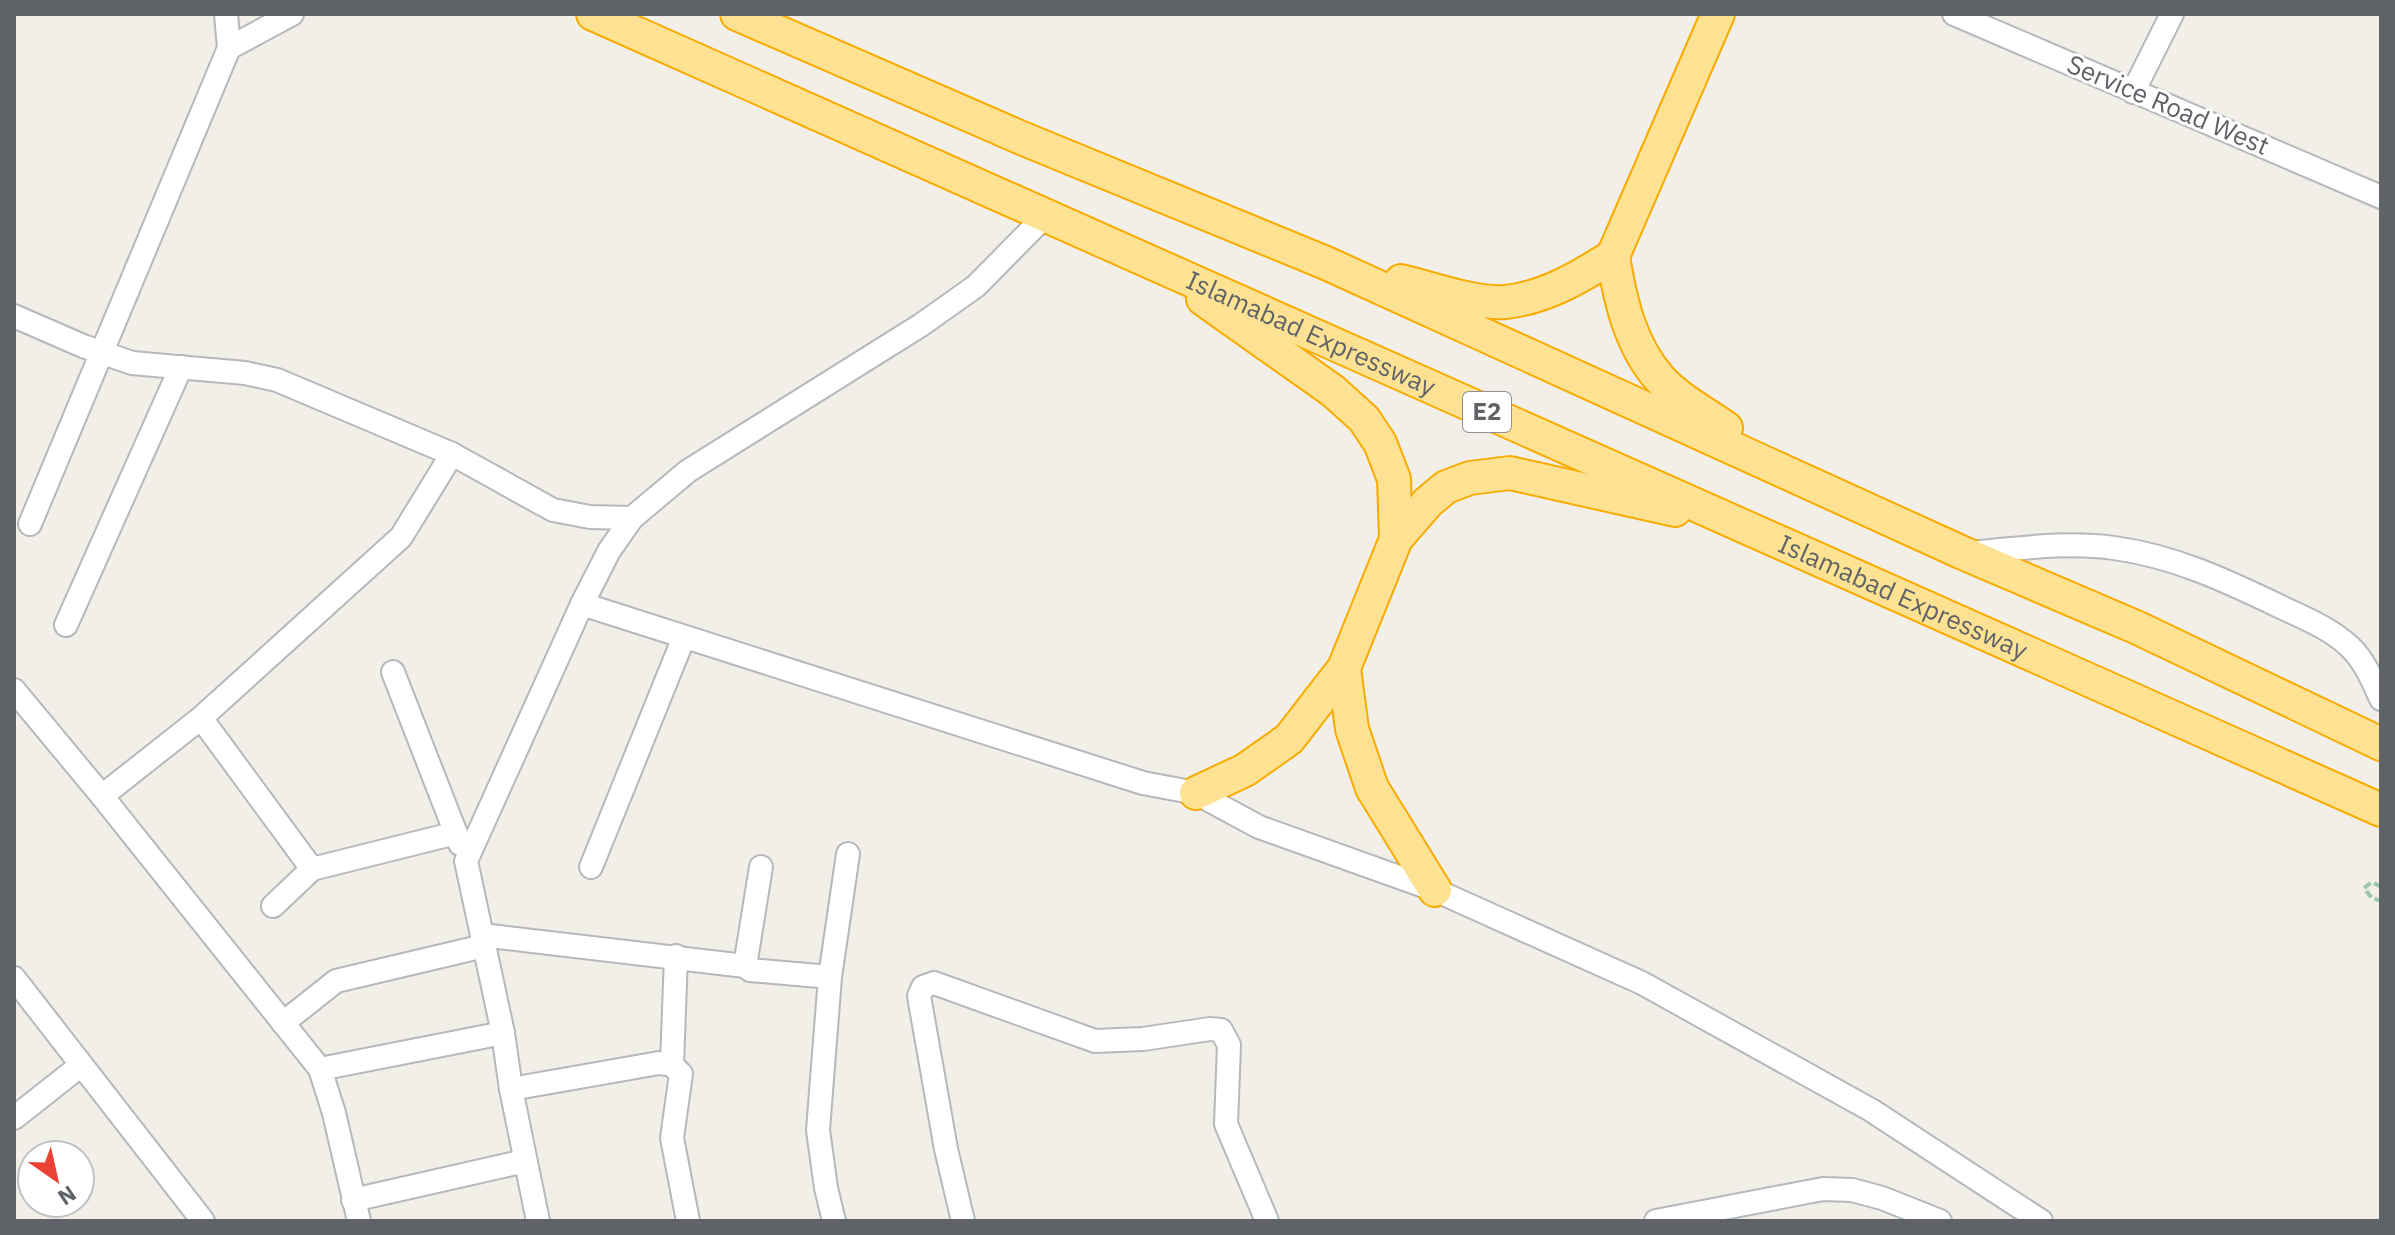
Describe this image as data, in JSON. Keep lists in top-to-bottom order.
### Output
{
  "streets": {
    "highway": ["Islamabad Expressway", "E2"],
    "street": ["Service Road West"]
  },
  "north": "bottom right"
}
